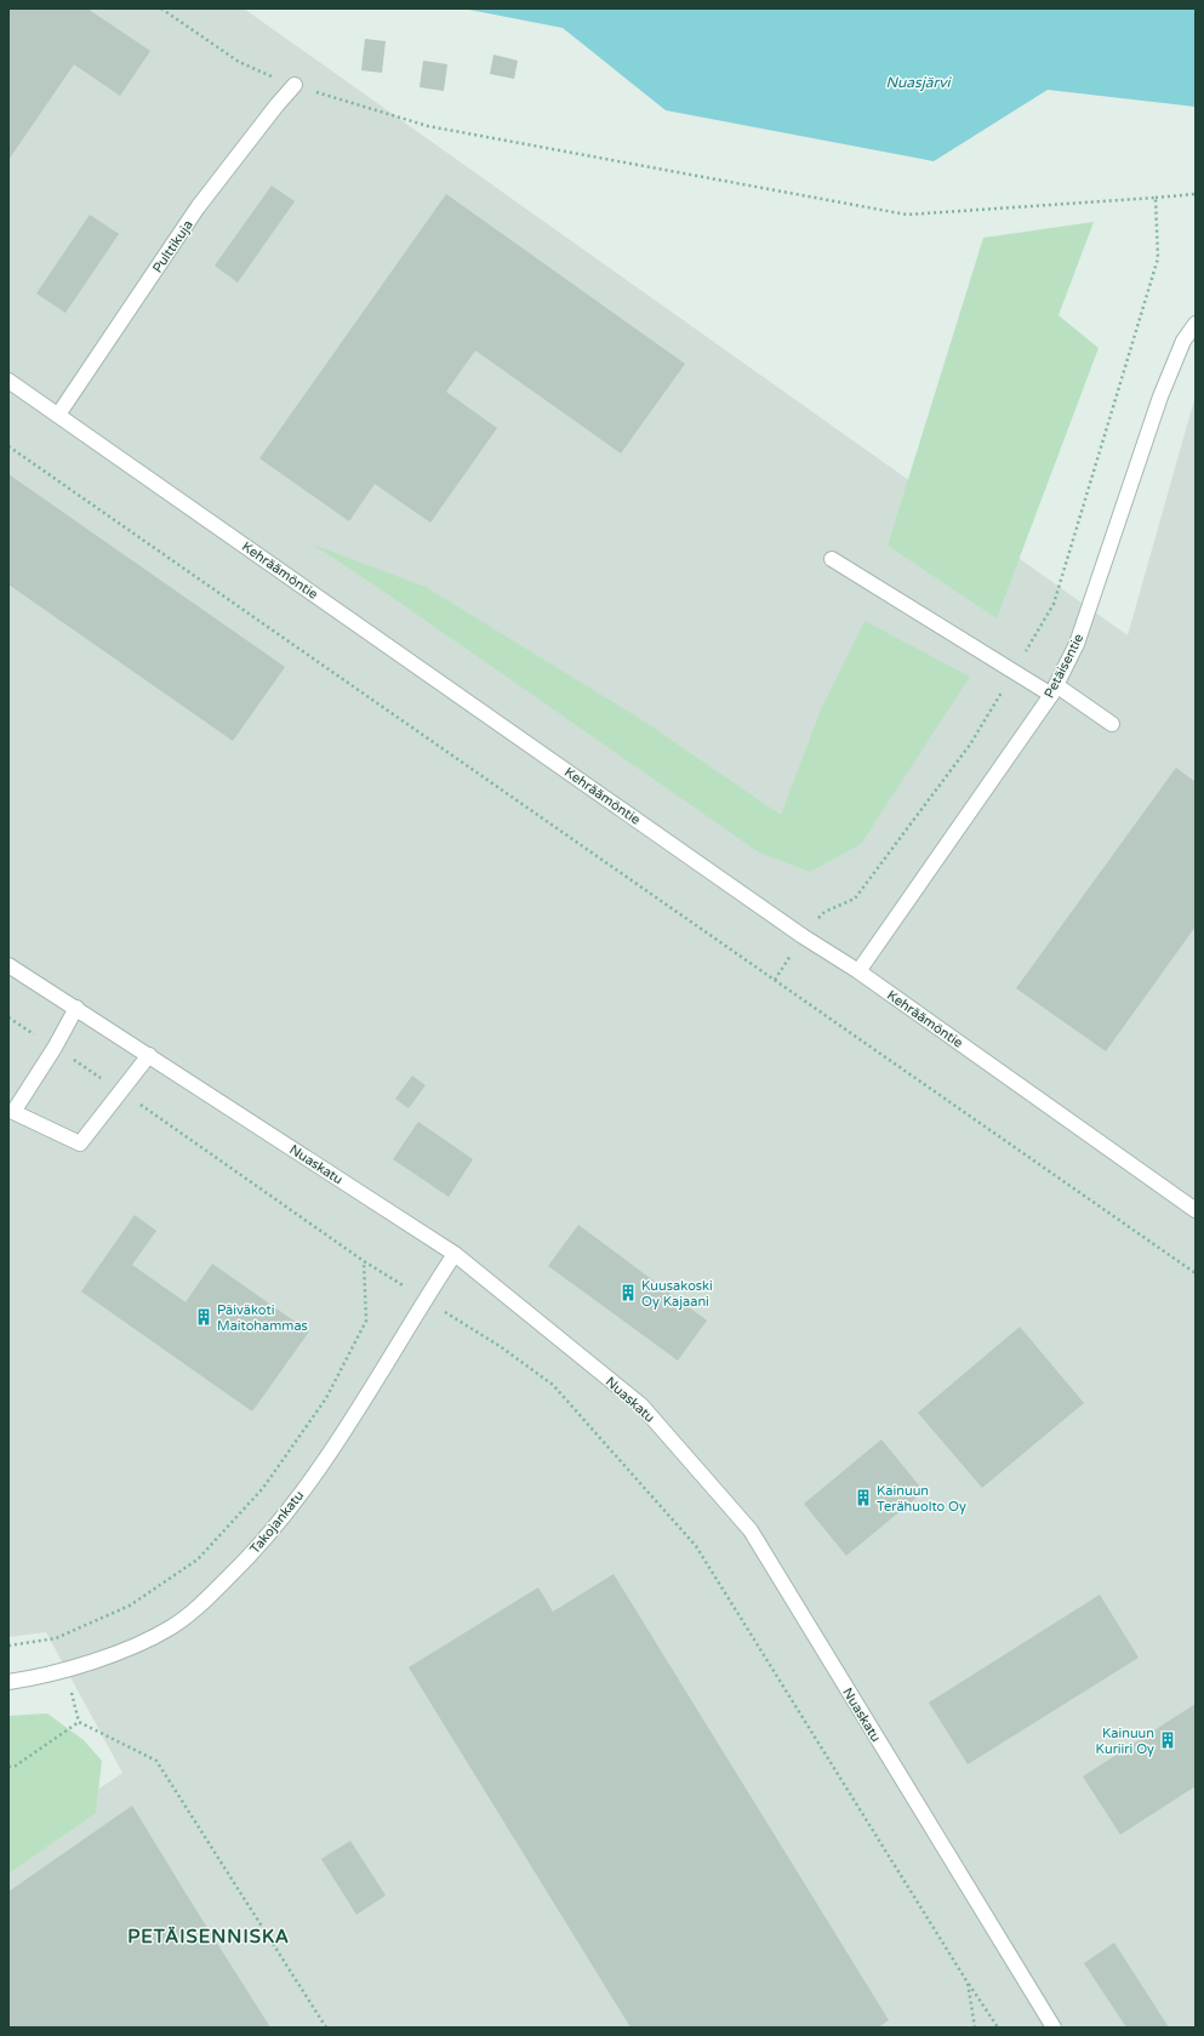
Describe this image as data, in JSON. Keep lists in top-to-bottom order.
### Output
{
  "streets": {
    "street": [
      "Pulttikuja",
      "Kehräämöntie",
      "Petäisentie",
      "Nuaskatu",
      "Takojankatu"
    ]
  },
  "crossings": [
    ["Pulttikuja", "Kehräämöntie"],
    ["Kehräämöntie", "Petäisentie"],
    ["Nuaskatu", "Takojankatu"]
  ],
  "districts": ["PETÄISENNISKA"],
  "water": ["Nuasjärvi"],
  "places": {
    "building": [
      "Kuusakoski Oy Kajaani",
      "Päiväkoti Maitohammas",
      "Kainuun Terähuolto Oy",
      "Kainuun Kuriiri Oy"
    ]
  }
}
